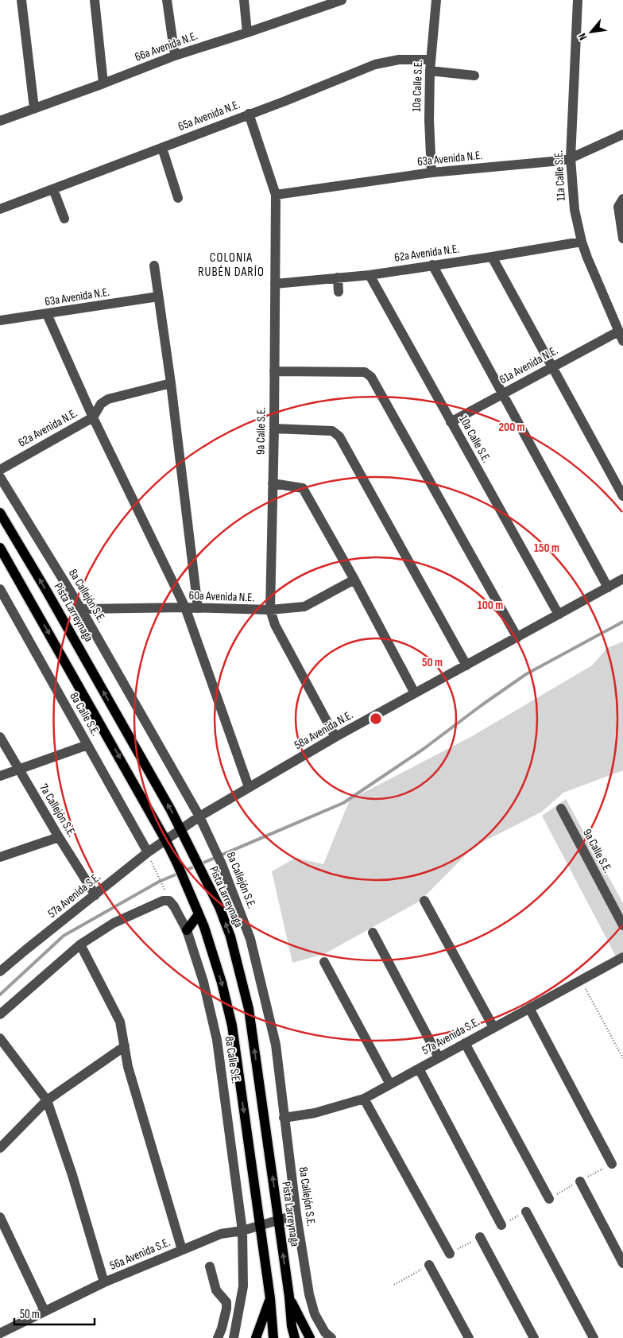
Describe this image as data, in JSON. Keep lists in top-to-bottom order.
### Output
{
  "streets": {
    "main road": ["Pista Larreynaga"],
    "street": [
      "66a Avenida N.E.",
      "10a Calle S.E.",
      "65a Avenida N.E.",
      "63a Avenida N.E.",
      "11a Calle S.E.",
      "62a Avenida N.E.",
      "61a Avenida N.E.",
      "9a Calle S.E.",
      "8a Callejón S.E.",
      "60a Avenida N.E.",
      "8a Calle S.E.",
      "58a Avenida N.E.",
      "7a Callejón S.E.",
      "57a Avenida S.E.",
      "56a Avenida S.E."
    ]
  },
  "crossings": [
    ["10a Calle S.E.", "65a Avenida N.E."],
    ["10a Calle S.E.", "63a Avenida N.E."],
    ["10a Calle S.E.", "62a Avenida N.E."],
    ["10a Calle S.E.", "61a Avenida N.E."],
    ["10a Calle S.E.", "58a Avenida N.E."],
    ["65a Avenida N.E.", "9a Calle S.E."],
    ["63a Avenida N.E.", "11a Calle S.E."],
    ["63a Avenida N.E.", "9a Calle S.E."],
    ["11a Calle S.E.", "62a Avenida N.E."],
    ["11a Calle S.E.", "61a Avenida N.E."],
    ["62a Avenida N.E.", "9a Calle S.E."],
    ["9a Calle S.E.", "60a Avenida N.E."],
    ["9a Calle S.E.", "58a Avenida N.E."],
    ["8a Callejón S.E.", "60a Avenida N.E."],
    ["8a Callejón S.E.", "58a Avenida N.E."],
    ["8a Callejón S.E.", "57a Avenida S.E."],
    ["8a Callejón S.E.", "56a Avenida S.E."],
    ["Pista Larreynaga", "58a Avenida N.E."],
    ["Pista Larreynaga", "56a Avenida S.E."],
    ["8a Calle S.E.", "57a Avenida S.E."],
    ["8a Calle S.E.", "56a Avenida S.E."],
    ["58a Avenida N.E.", "57a Avenida S.E."],
    ["7a Callejón S.E.", "57a Avenida S.E."]
  ],
  "districts": ["COLONIA RUBÉN DARÍO"],
  "scale_bar": "50 m",
  "north": "bottom left",
  "rings": [
    "200 m",
    "150 m",
    "100 m",
    "50 m"
  ]
}
